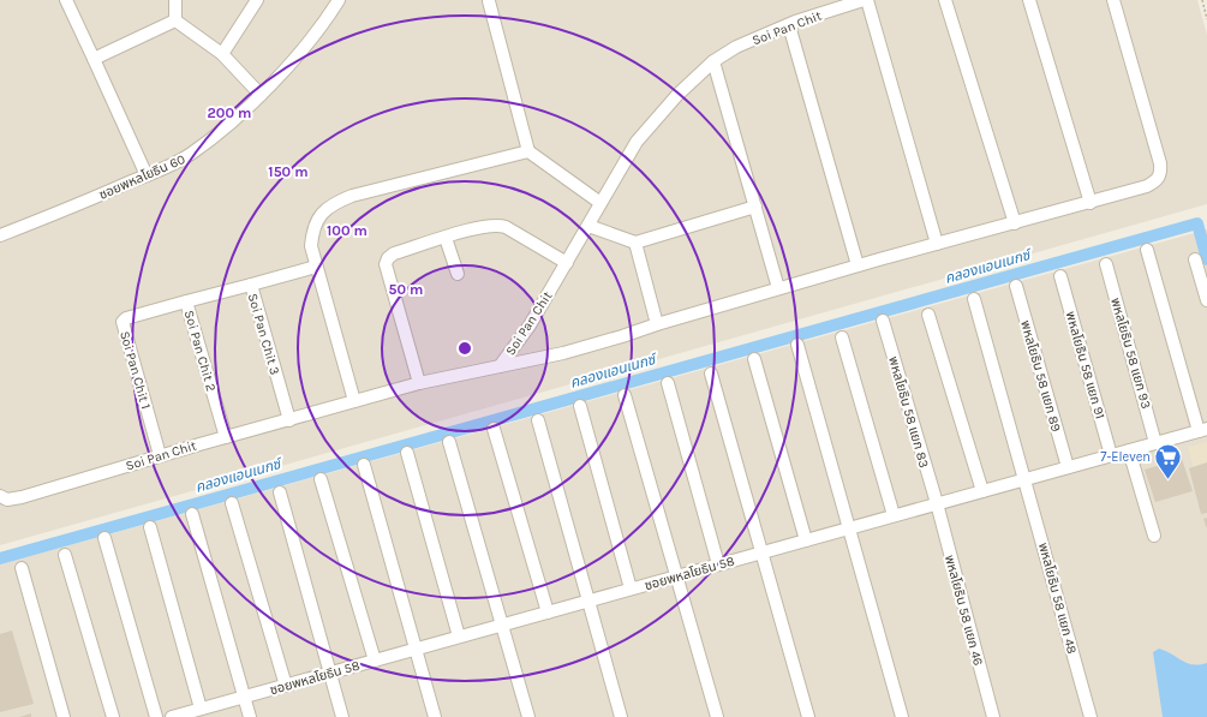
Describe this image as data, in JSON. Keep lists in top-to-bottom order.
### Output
{
  "streets": {
    "street": [
      "Soi Pan Chit",
      "ซอยพหลโยธิน 60",
      "Soi Pan Chit 3",
      "Soi Pan Chit 2",
      "พหลโยธิน 58 แยก 93",
      "พหลโยธิน 58 แยก 91",
      "Soi Pan Chit 1",
      "พหลโยธิน 58 แยก 89",
      "พหลโยธิน 58 แยก 83",
      "ซอยพหลโยธิน 58",
      "พหลโยธิน 58 แยก 48",
      "พหลโยธิน 58 แยก 46"
    ]
  },
  "crossings": [
    ["Soi Pan Chit", "Soi Pan Chit 3"],
    ["Soi Pan Chit", "Soi Pan Chit 2"],
    ["Soi Pan Chit", "Soi Pan Chit 1"],
    ["Soi Pan Chit 3", "Soi Pan Chit 2"],
    ["Soi Pan Chit 2", "Soi Pan Chit 1"],
    ["พหลโยธิน 58 แยก 93", "ซอยพหลโยธิน 58"],
    ["พหลโยธิน 58 แยก 91", "ซอยพหลโยธิน 58"],
    ["พหลโยธิน 58 แยก 89", "ซอยพหลโยธิน 58"],
    ["พหลโยธิน 58 แยก 83", "ซอยพหลโยธิน 58"],
    ["พหลโยธิน 58 แยก 83", "พหลโยธิน 58 แยก 46"],
    ["ซอยพหลโยธิน 58", "พหลโยธิน 58 แยก 48"],
    ["ซอยพหลโยธิน 58", "พหลโยธิน 58 แยก 46"]
  ],
  "water": ["คลองแอนเนกซ์"],
  "places": {
    "supermarket": ["7-Eleven"]
  },
  "rings": [
    "200 m",
    "150 m",
    "100 m",
    "50 m"
  ]
}
